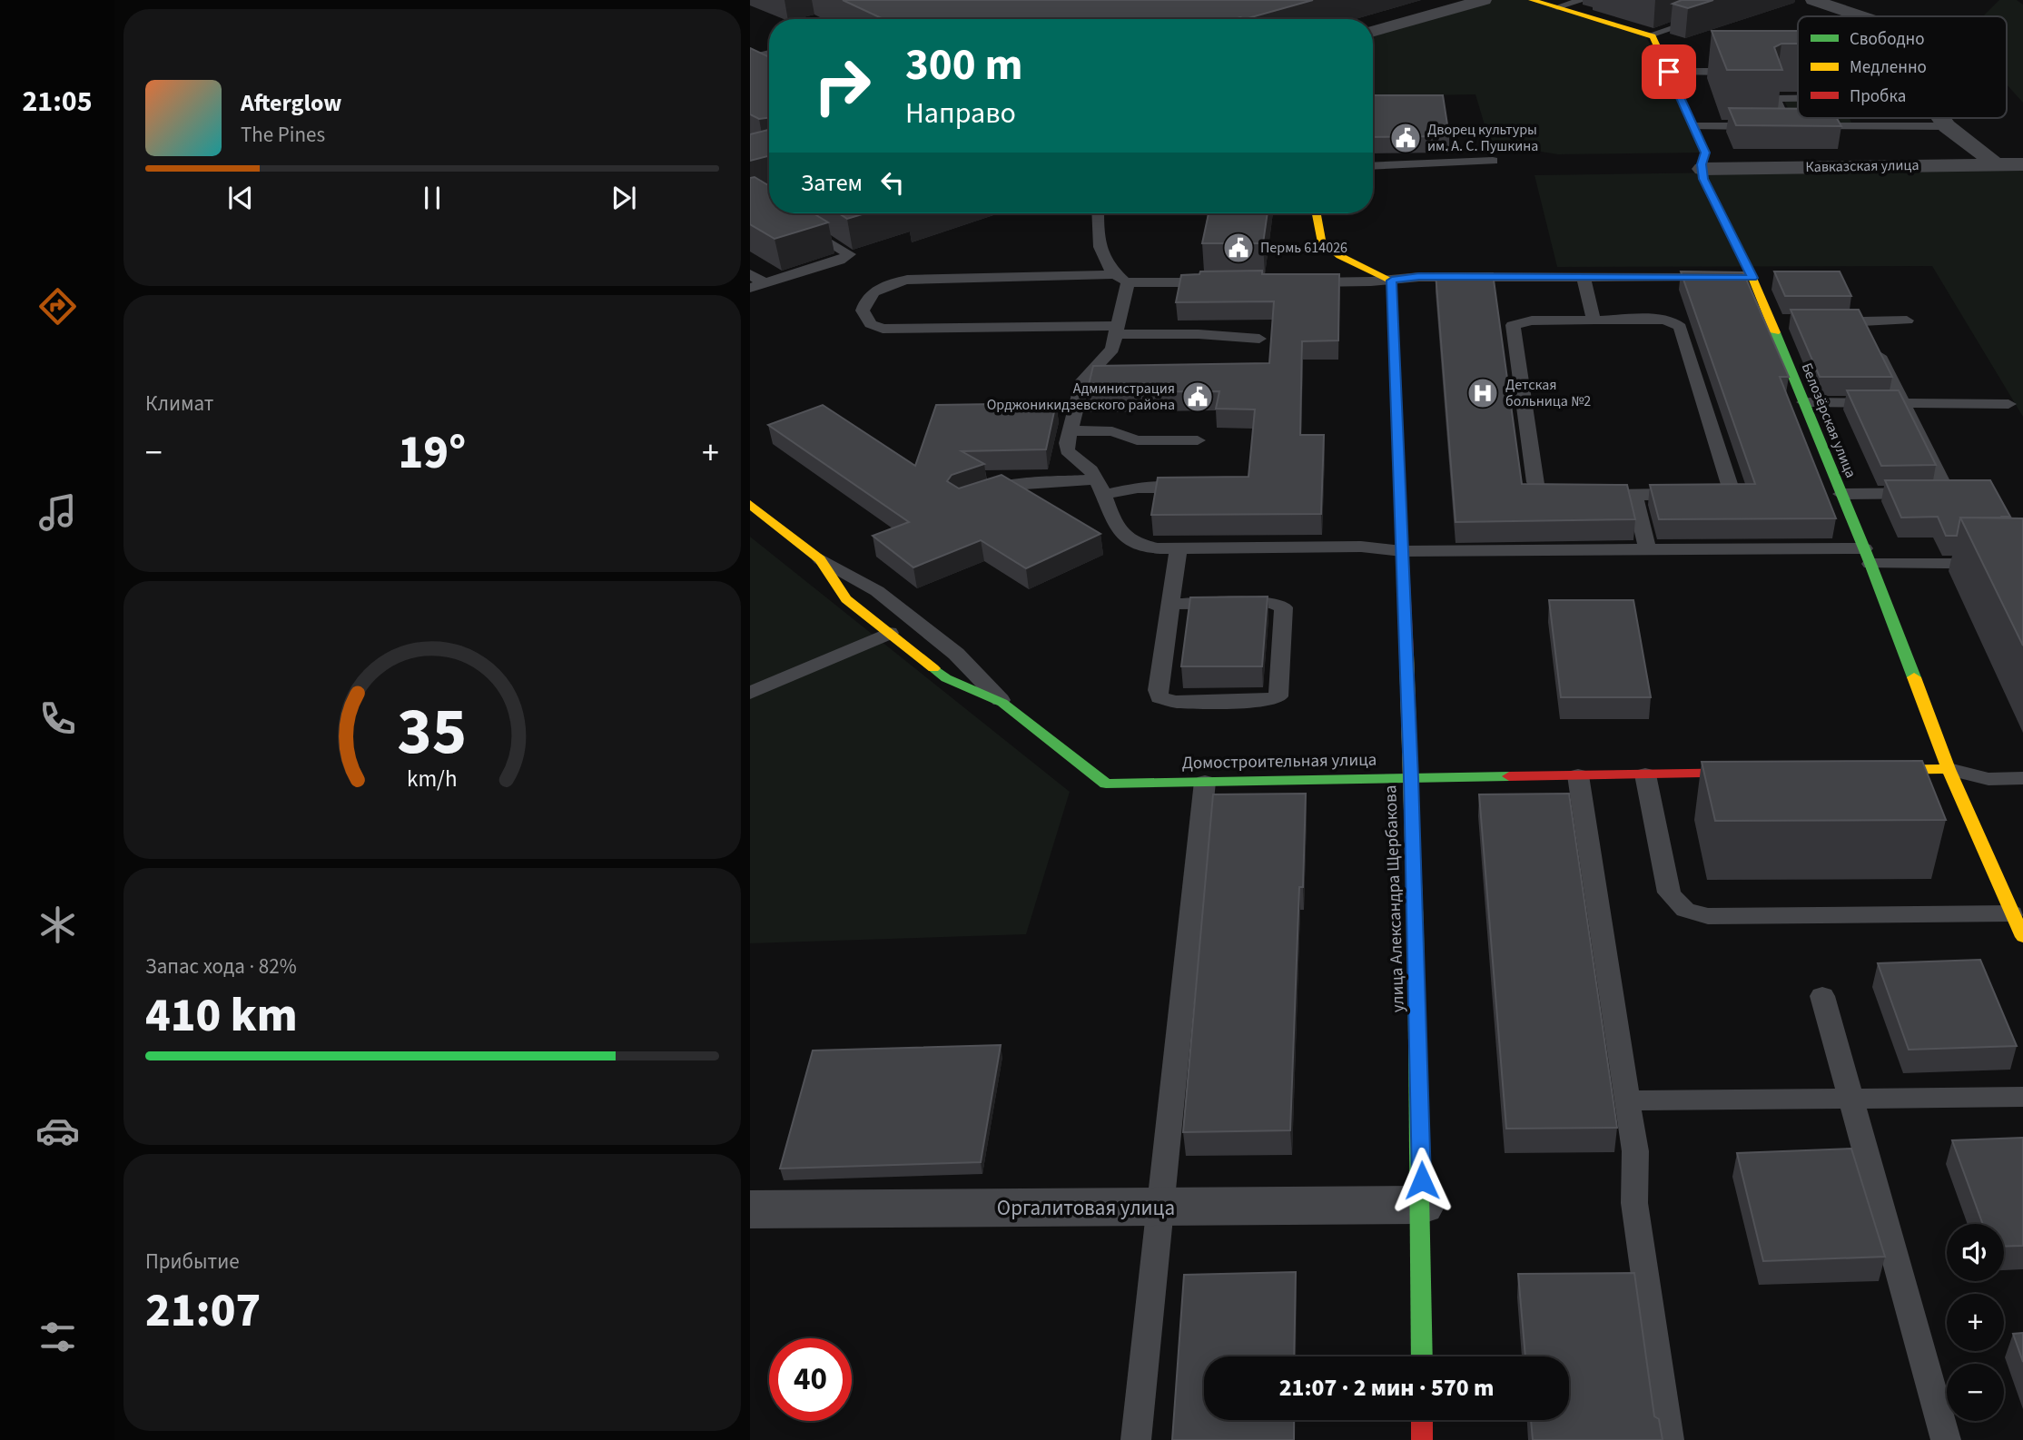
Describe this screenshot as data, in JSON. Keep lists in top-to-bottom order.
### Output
{
  "streets": {
    "street": [
      "Кавказская улица",
      "Белозёрская улица",
      "Домостроительная улица",
      "улица Александра Щербакова",
      "Оргалитовая улица"
    ]
  },
  "crossings": [
    ["Кавказская улица", "Белозёрская улица"],
    ["Домостроительная улица", "улица Александра Щербакова"],
    ["улица Александра Щербакова", "Оргалитовая улица"]
  ],
  "places": {
    "public building": ["Дворец культуры им. А. С. Пушкина", "Пермь 614026", "Администрация Орджоникидзевского района"],
    "hospital": ["Детская больница №2"]
  },
  "legend": ["Свободно", "Медленно", "Пробка"],
  "page": {
    "tabs": "21:05",
    "turn": ["300 m", "Направо"],
    "song": ["Afterglow", "The Pines"],
    "then": "Затем",
    "tile": [
      "Климат",
      ["Запас хода · 82%", "410 km"],
      ["Прибытие", "21:07"]
    ],
    "heat": ["−", "19°", "+"],
    "map_buttons": ["+", "−"],
    "limit": "40",
    "trip": "21:07 · 2 мин · 570 m",
    "gauge": ["35", "km/h"]
  }
}
